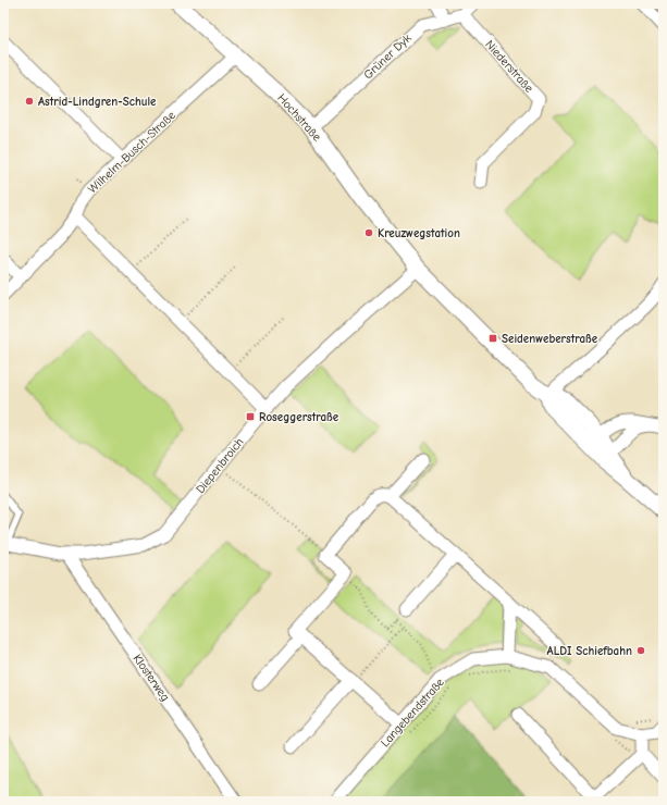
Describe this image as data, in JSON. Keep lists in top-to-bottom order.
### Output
{
  "streets": {
    "street": [
      "Grüner Dyk",
      "Niederstraße",
      "Hochstraße",
      "Wilhelm-Busch-Straße",
      "Diepenbroich",
      "Klosterweg",
      "Langebendstraße"
    ]
  },
  "crossings": [
    ["Grüner Dyk", "Niederstraße"],
    ["Grüner Dyk", "Hochstraße"],
    ["Hochstraße", "Wilhelm-Busch-Straße"],
    ["Hochstraße", "Diepenbroich"],
    ["Diepenbroich", "Klosterweg"]
  ],
  "places": {
    "other": ["Astrid-Lindgren-Schule", "Kreuzwegstation", "ALDI Schiefbahn"],
    "transit": ["Seidenweberstraße", "Roseggerstraße"]
  }
}
